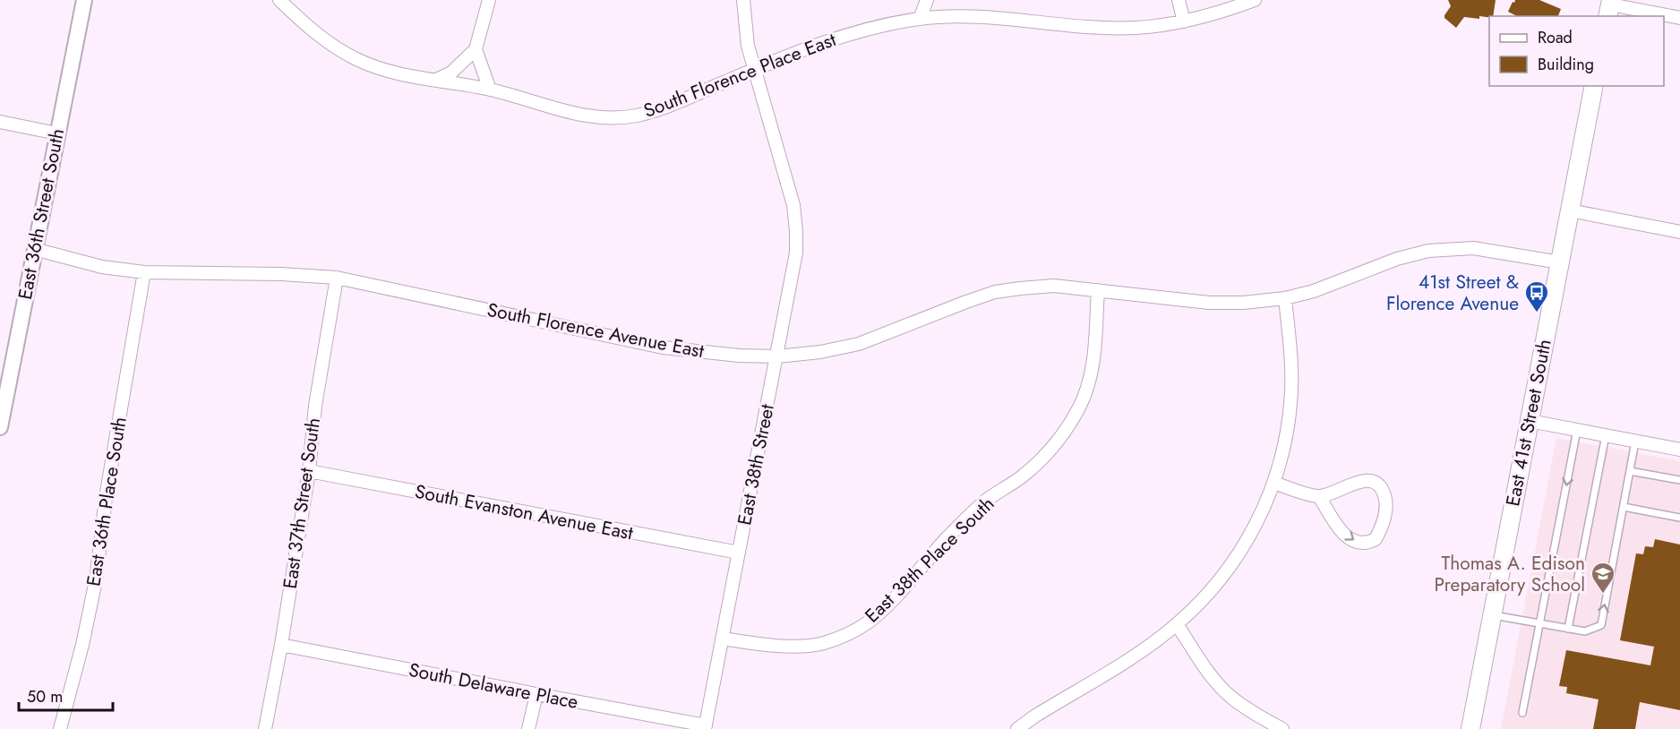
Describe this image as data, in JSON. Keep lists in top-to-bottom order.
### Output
{
  "streets": {
    "main road": ["East 41st Street South"],
    "street": [
      "South Florence Place East",
      "East 36th Street South",
      "South Florence Avenue East",
      "East 38th Street",
      "East 36th Place South",
      "East 37th Street South",
      "South Evanston Avenue East",
      "East 38th Place South",
      "South Delaware Place"
    ]
  },
  "crossings": [
    ["South Florence Place East", "East 38th Street"],
    ["East 36th Street South", "South Florence Avenue East"],
    ["South Florence Avenue East", "East 41st Street South"],
    ["South Florence Avenue East", "East 38th Street"],
    ["South Florence Avenue East", "East 36th Place South"],
    ["South Florence Avenue East", "East 37th Street South"],
    ["South Florence Avenue East", "East 38th Place South"],
    ["East 38th Street", "South Evanston Avenue East"],
    ["East 38th Street", "East 38th Place South"],
    ["East 38th Street", "South Delaware Place"],
    ["East 37th Street South", "South Evanston Avenue East"],
    ["East 37th Street South", "South Delaware Place"]
  ],
  "places": {
    "bus stop": ["41st Street & Florence Avenue"],
    "school or university": ["Thomas A. Edison Preparatory School"]
  },
  "legend": ["Road", "Building"],
  "scale_bar": "50 m"
}
